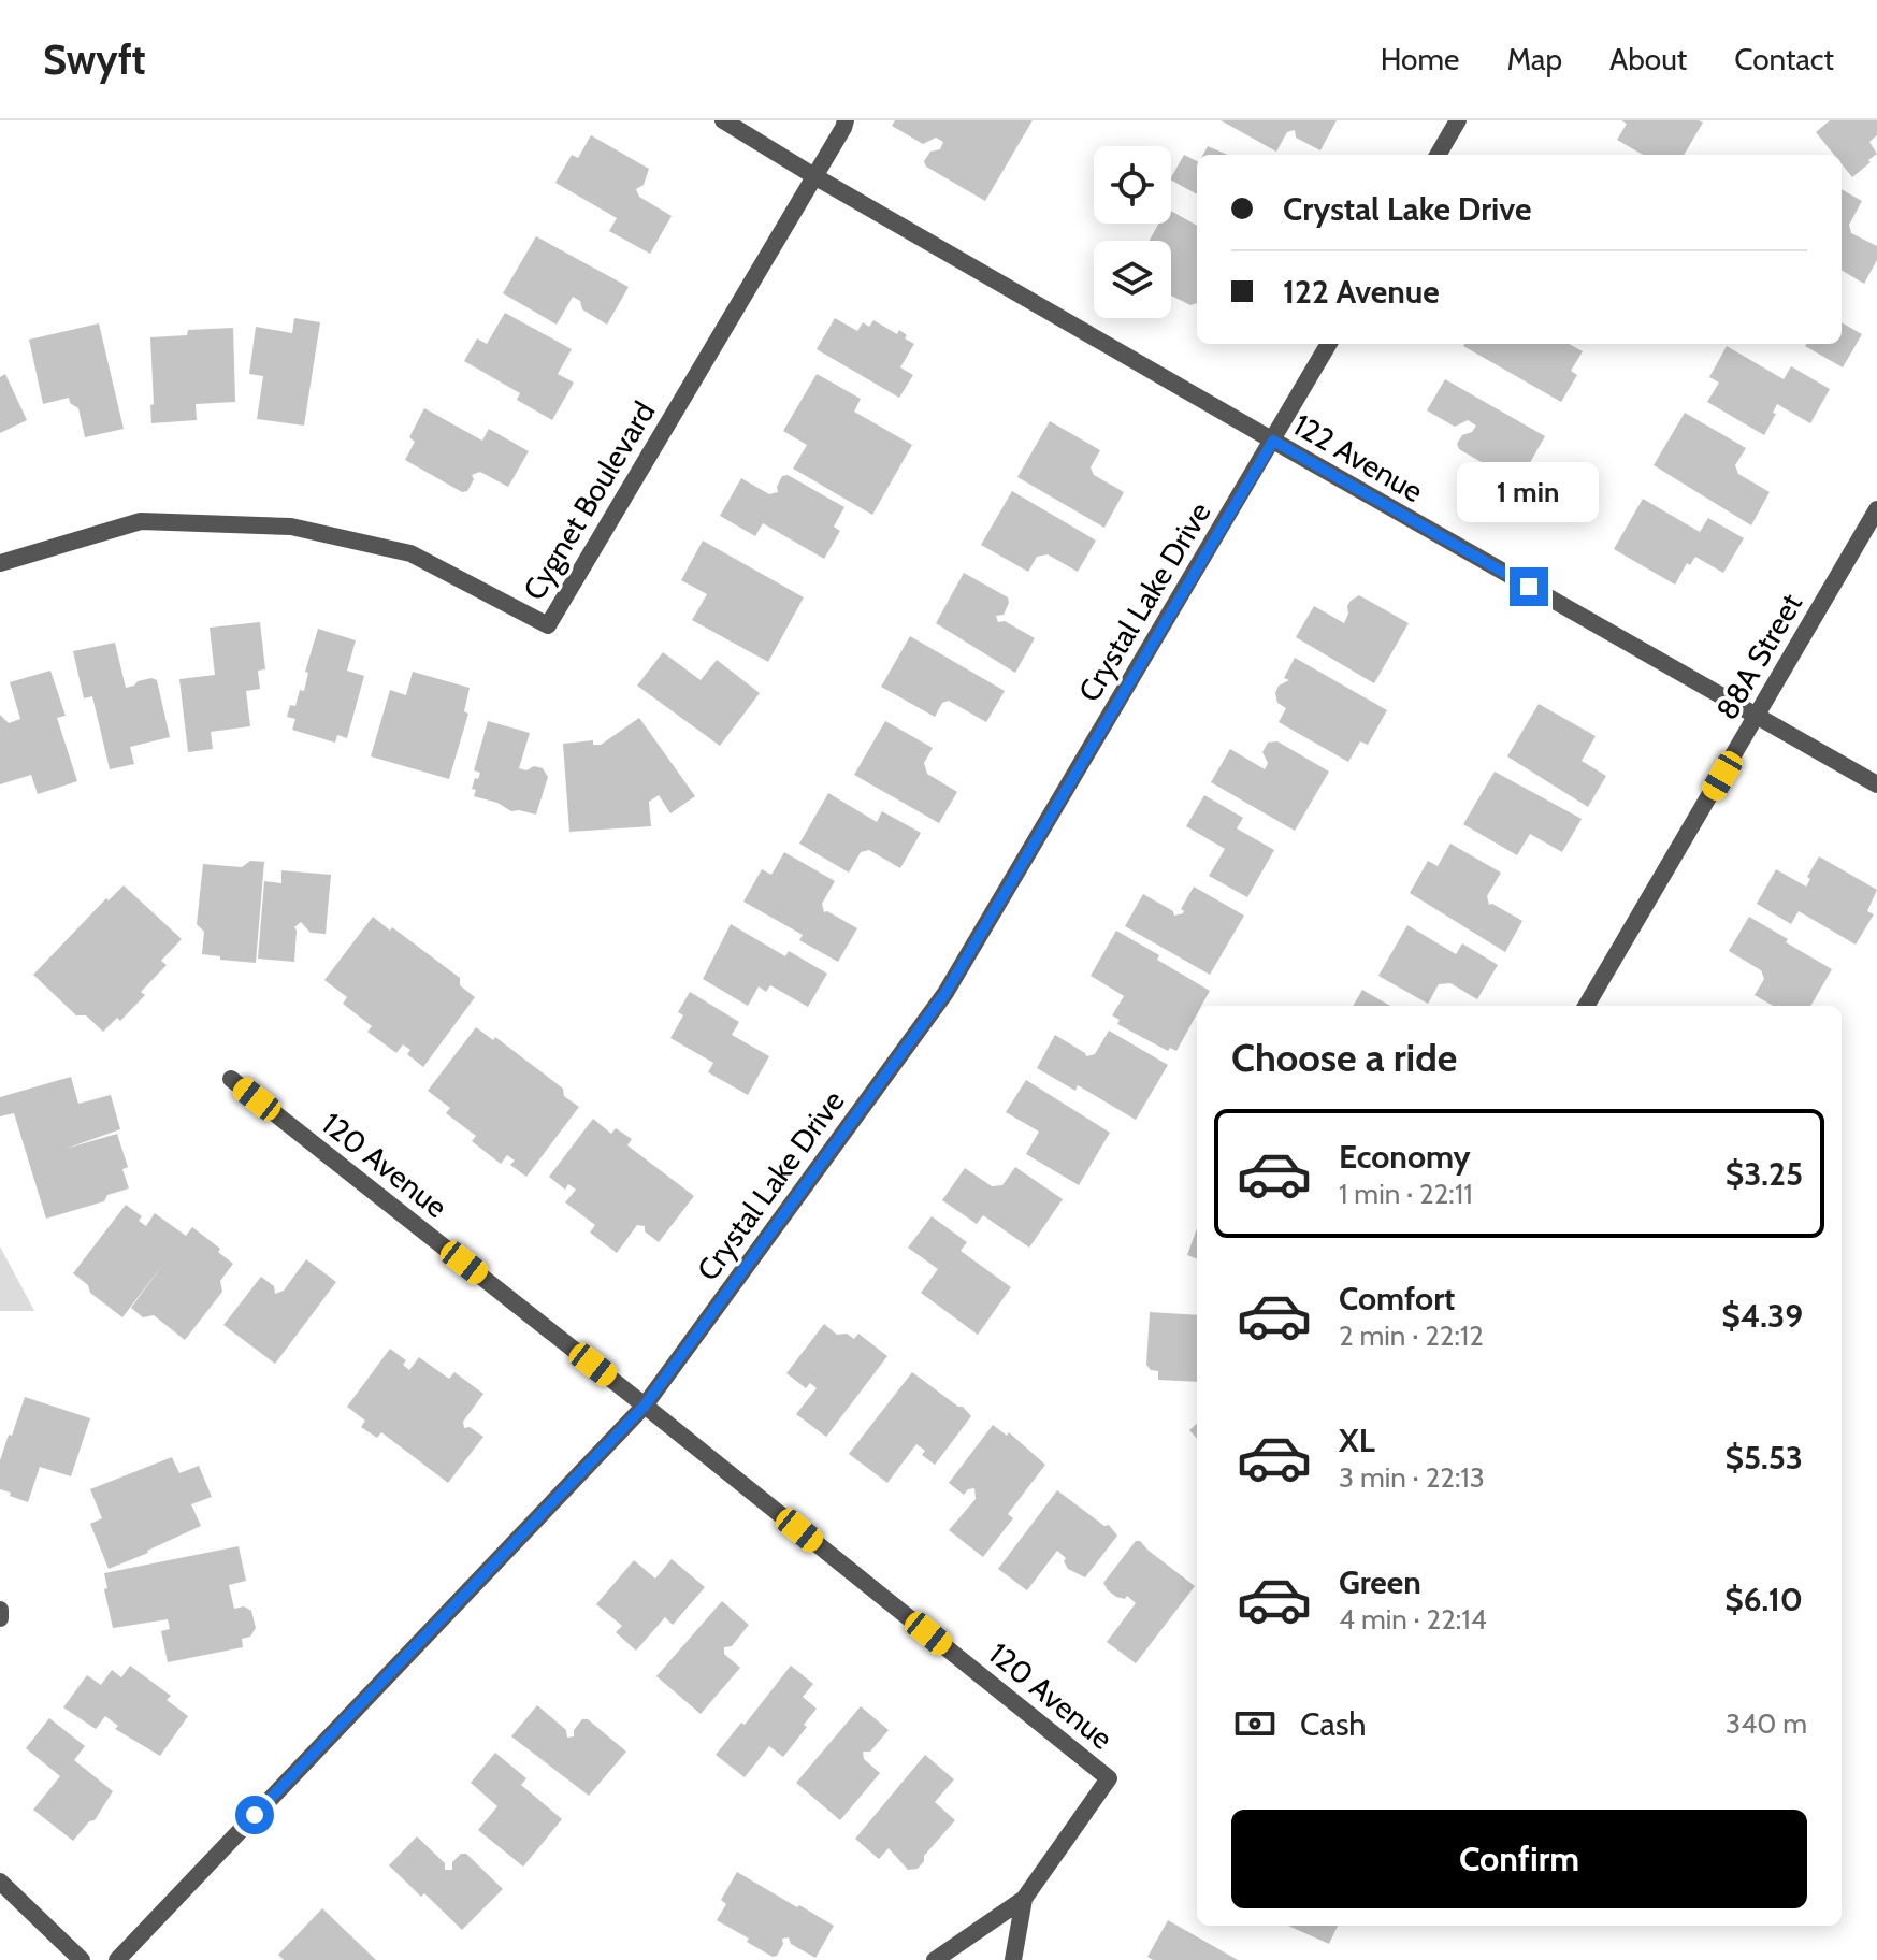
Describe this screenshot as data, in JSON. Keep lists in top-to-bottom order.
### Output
{
  "streets": {
    "street": [
      "122 Avenue",
      "Cygnet Boulevard",
      "Crystal Lake Drive",
      "88A Street",
      "120 Avenue"
    ]
  },
  "crossings": [
    ["122 Avenue", "Cygnet Boulevard"],
    ["122 Avenue", "Crystal Lake Drive"],
    ["122 Avenue", "88A Street"],
    ["Crystal Lake Drive", "120 Avenue"]
  ],
  "page": {
    "header": "Swyft",
    "nav": [
      "Home",
      "Map",
      "About",
      "Contact"
    ],
    "banner": ["Crystal Lake Drive", "122 Avenue"],
    "bubble": "1 min",
    "heading": "Choose a ride",
    "list": [
      {
        "name": "Economy",
        "note": "1 min · 22:11",
        "value": "$3.25"
      },
      {
        "name": "Comfort",
        "note": "2 min · 22:12",
        "value": "$4.39"
      },
      {
        "name": "XL",
        "note": "3 min · 22:13",
        "value": "$5.53"
      },
      {
        "name": "Green",
        "note": "4 min · 22:14",
        "value": "$6.10"
      }
    ],
    "pay": ["Cash", "340 m"],
    "buttons": "Confirm"
  }
}
